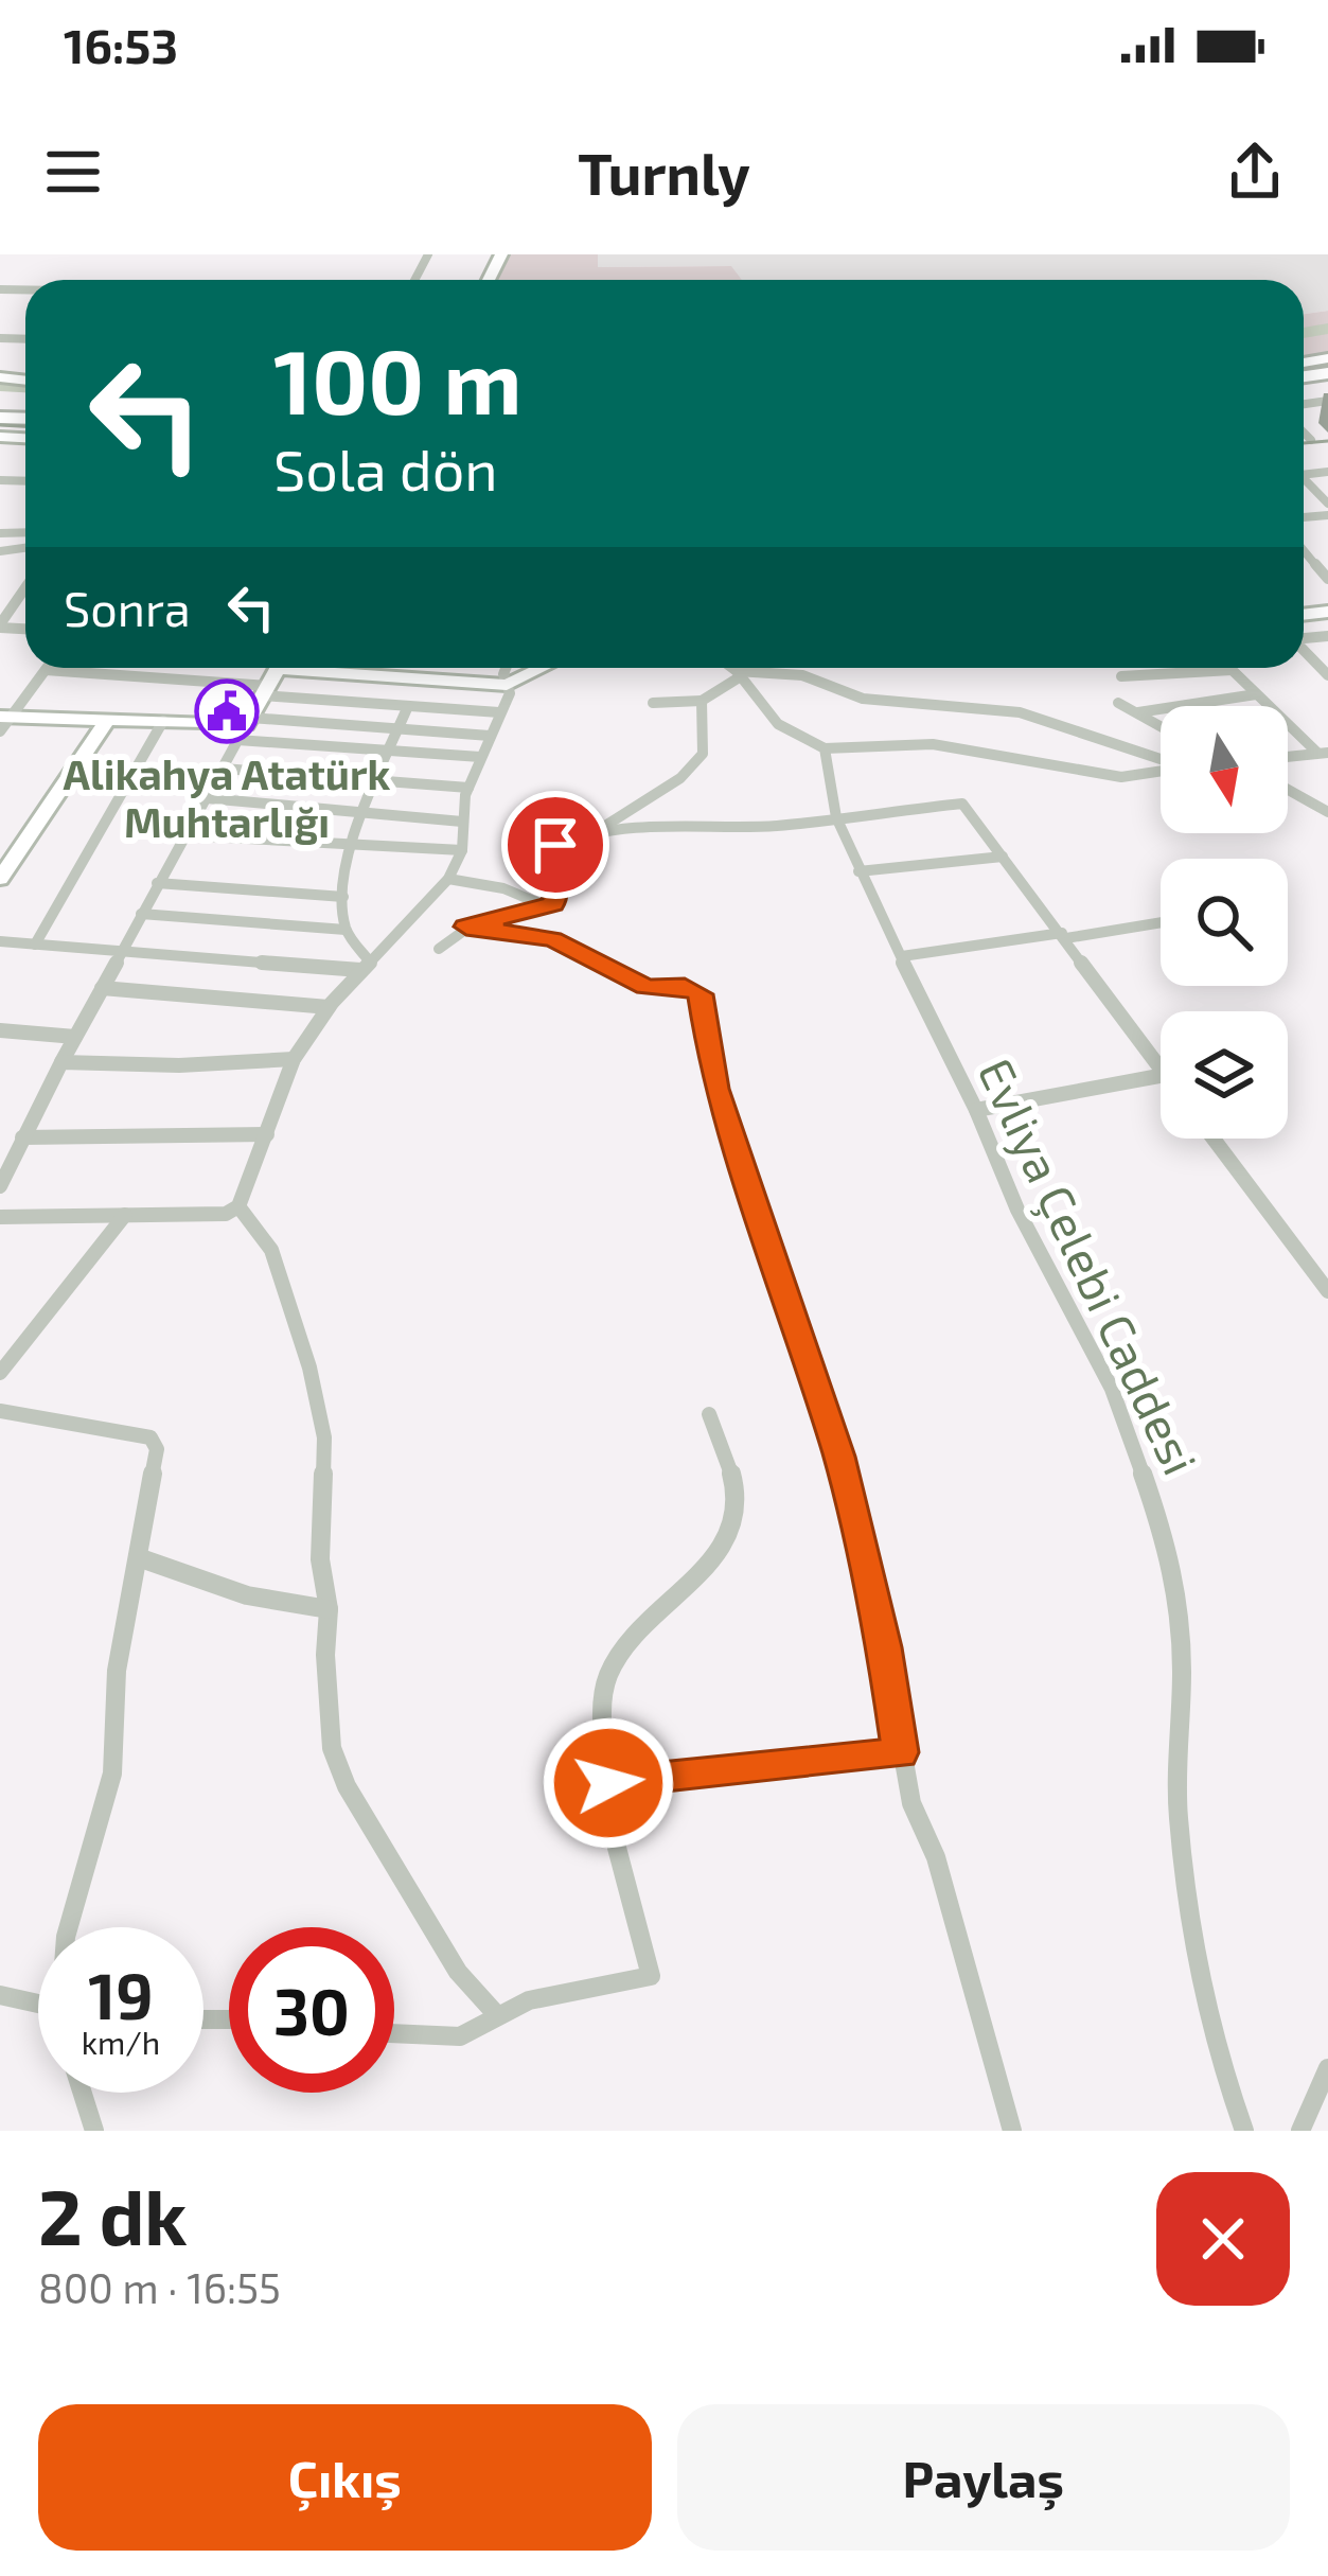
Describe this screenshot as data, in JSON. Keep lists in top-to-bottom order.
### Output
{
  "streets": {
    "street": ["Evliya Çelebi Caddesi"]
  },
  "places": {
    "public building": ["Alikahya Atatürk Muhtarlığı"]
  },
  "north": "bottom",
  "page": {
    "status": "16:53",
    "header": "Turnly",
    "turn": ["100 m", "Sola dön"],
    "then": "Sonra",
    "speed": "19 km/h",
    "limit": "30",
    "heading": ["2 dk", "800 m · 16:55"],
    "buttons": ["Çıkış", "Paylaş"]
  }
}
